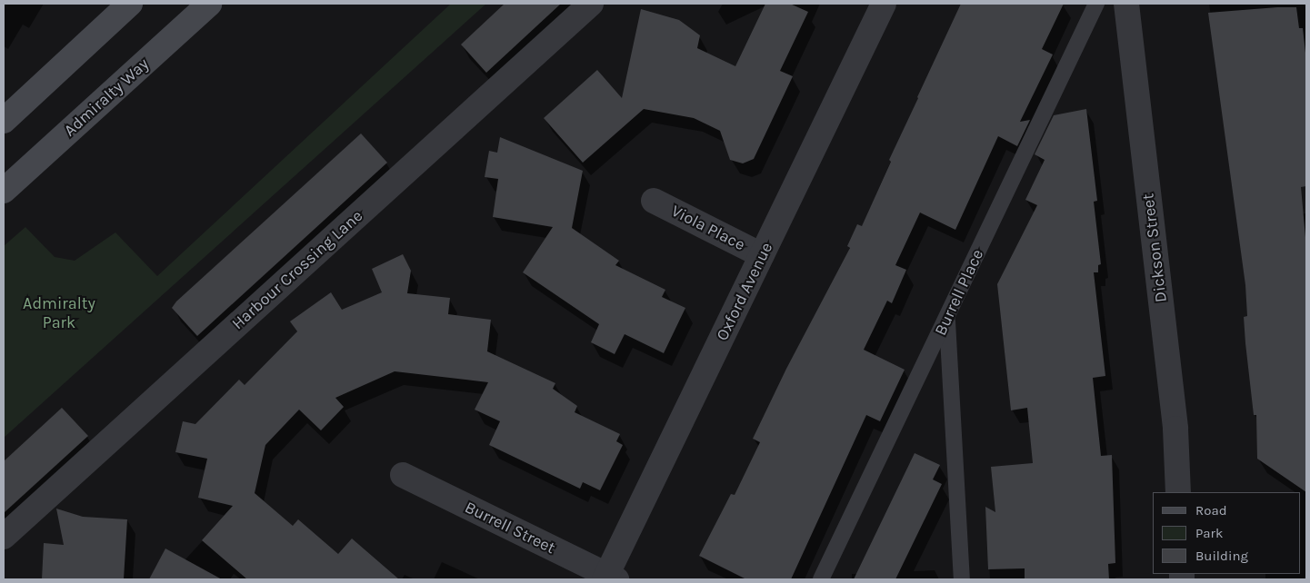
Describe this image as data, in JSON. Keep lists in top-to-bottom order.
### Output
{
  "streets": {
    "street": [
      "Admiralty Way",
      "Viola Place",
      "Dickson Street",
      "Harbour Crossing Lane",
      "Oxford Avenue",
      "Burrell Street"
    ],
    "lane": ["Burrell Place"]
  },
  "crossings": [
    ["Viola Place", "Oxford Avenue"],
    ["Oxford Avenue", "Burrell Street"]
  ],
  "parks": ["Admiralty Park"],
  "legend": ["Road", "Park", "Building"]
}
